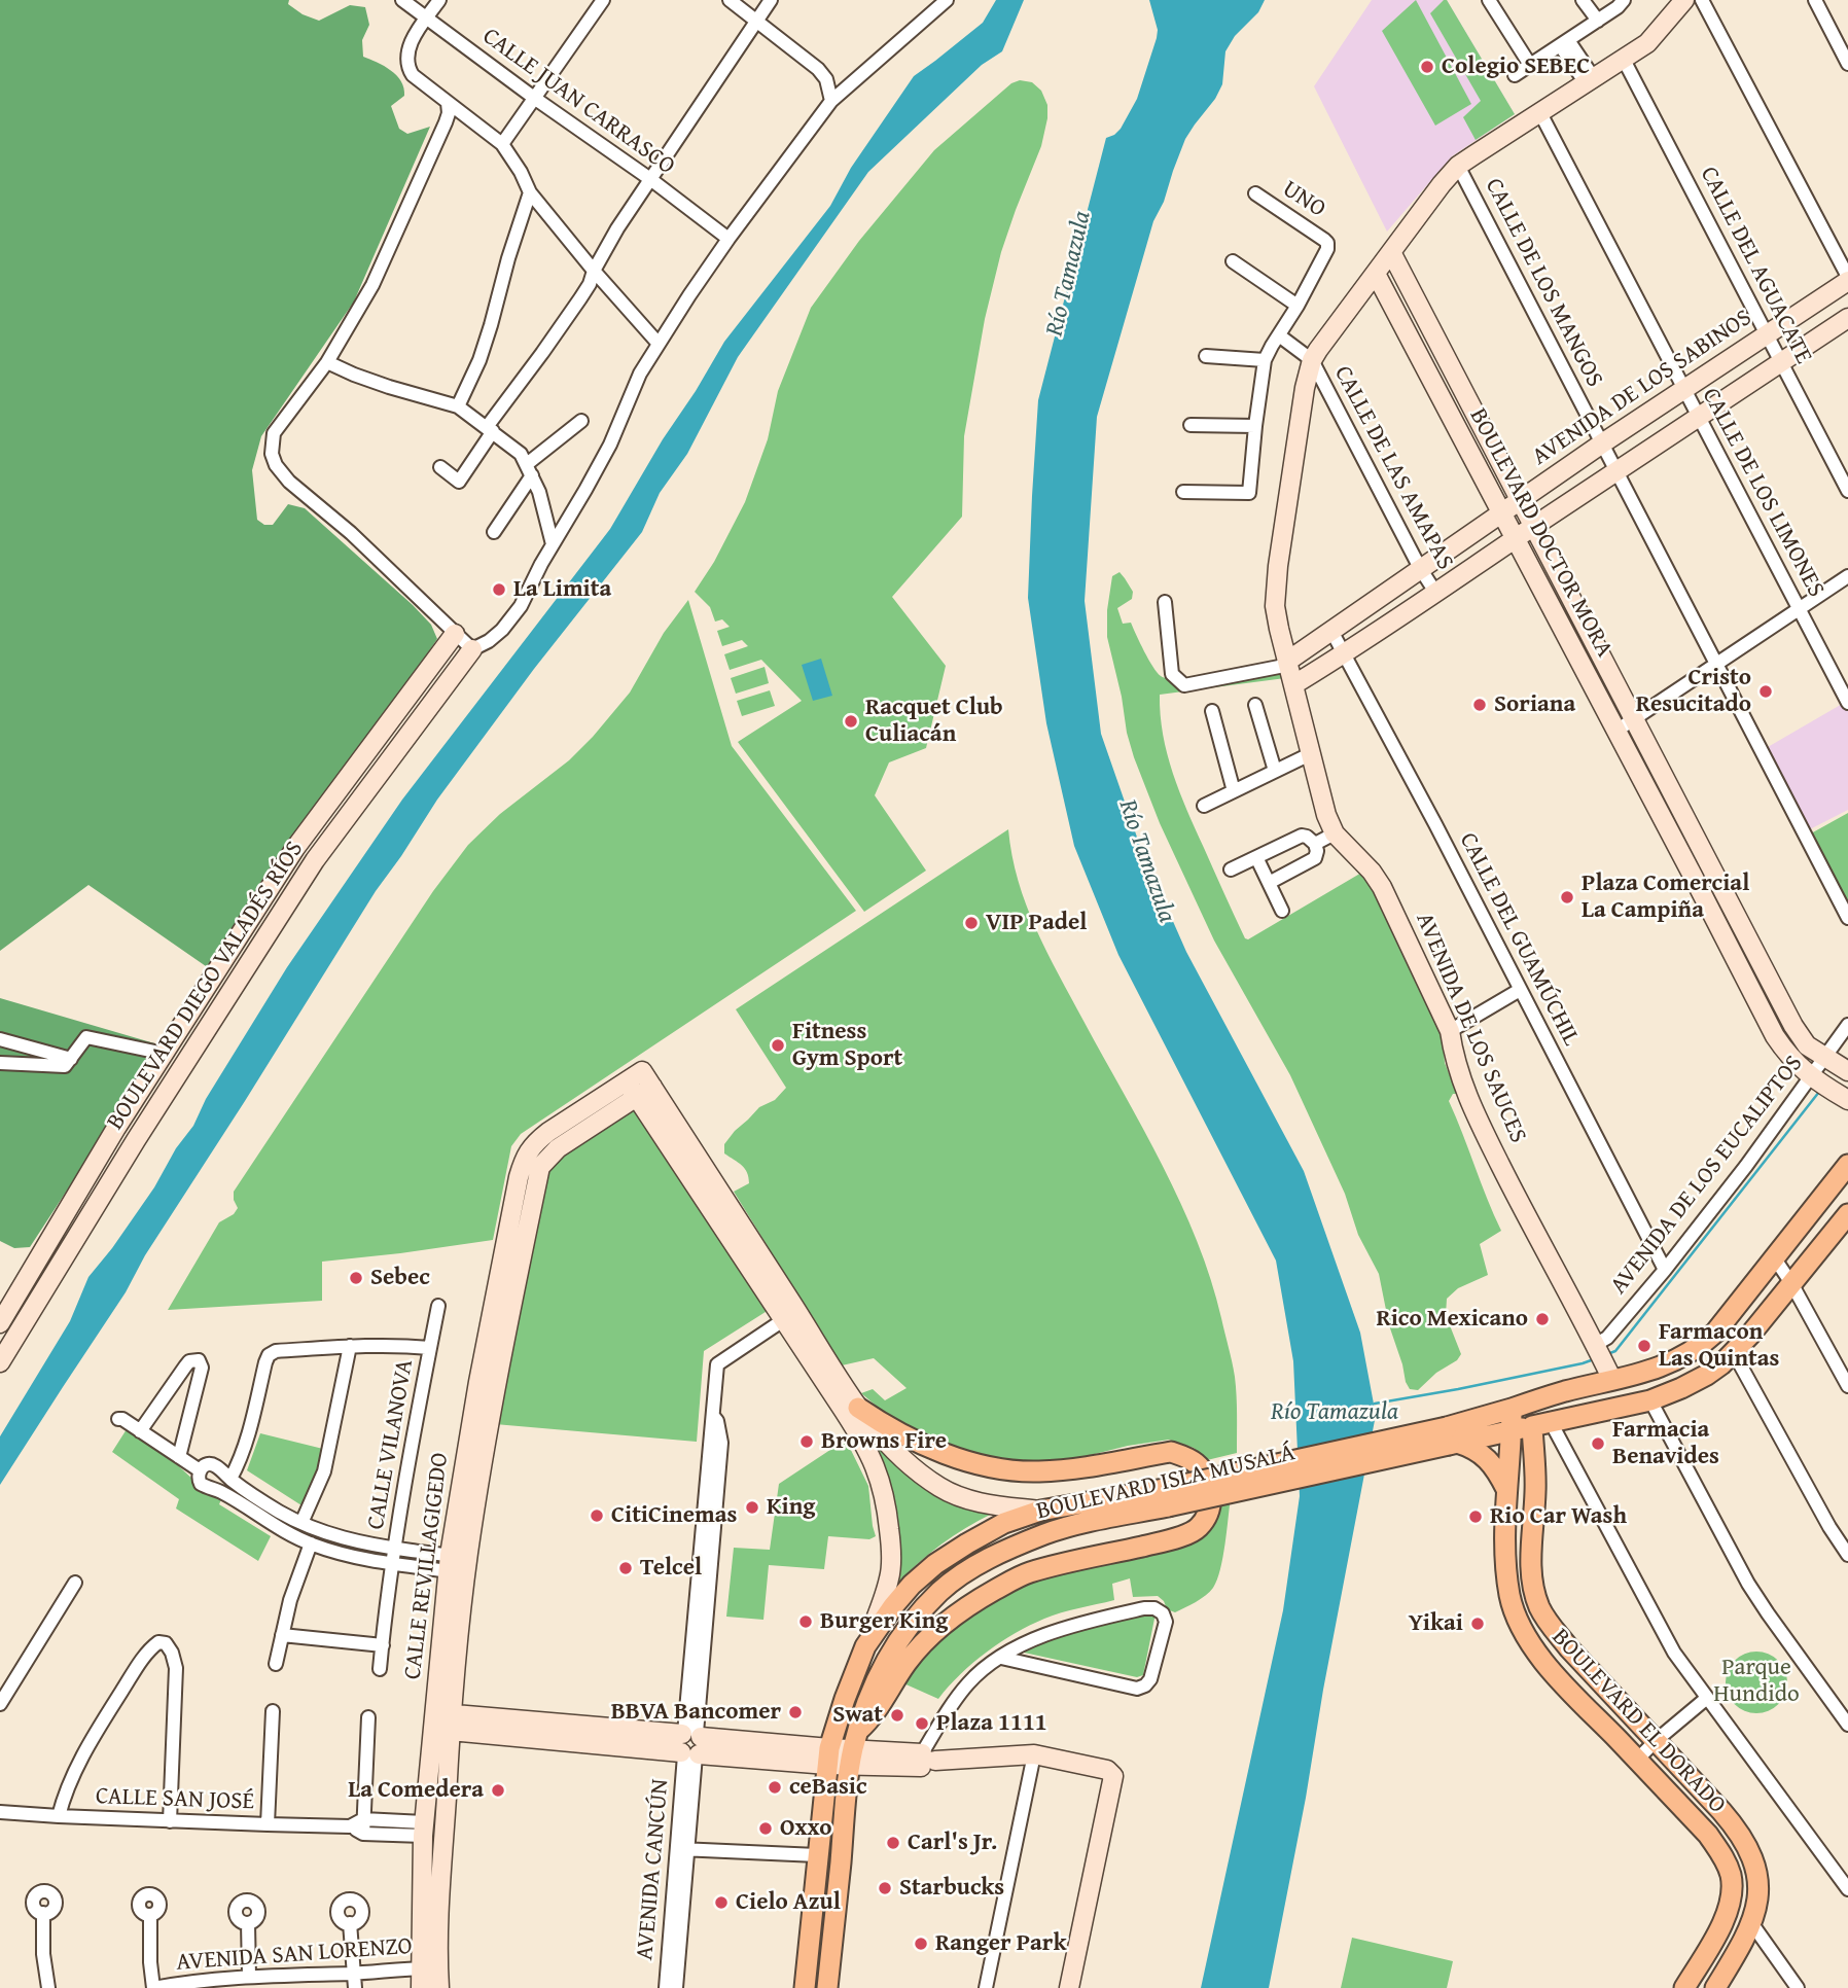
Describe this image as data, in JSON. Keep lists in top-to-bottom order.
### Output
{
  "streets": {
    "main road": ["BOULEVARD ISLA MUSALÁ", "BOULEVARD EL DORADO"],
    "street": [
      "CALLE JUAN CARRASCO",
      "UNO",
      "CALLE DEL AGUACATE",
      "CALLE DE LOS MANGOS",
      "AVENIDA DE LOS SABINOS",
      "CALLE DE LAS AMAPAS",
      "CALLE DE LOS LIMONES",
      "BOULEVARD DOCTOR MORA",
      "CALLE DEL GUAMÚCHIL",
      "BOULEVARD DIEGO VALADÉS RÍOS",
      "AVENIDA DE LOS SAUCES",
      "AVENIDA DE LOS EUCALIPTOS",
      "CALLE VILANOVA",
      "CALLE REVILLAGIGEDO",
      "CALLE SAN JOSÉ",
      "AVENIDA CANCÚN",
      "AVENIDA SAN LORENZO"
    ]
  },
  "crossings": [
    ["CALLE DEL AGUACATE", "AVENIDA DE LOS SABINOS"],
    ["CALLE DEL AGUACATE", "AVENIDA DE LOS SAUCES"],
    ["CALLE DE LOS MANGOS", "AVENIDA DE LOS SABINOS"],
    ["CALLE DE LOS MANGOS", "AVENIDA DE LOS SAUCES"],
    ["AVENIDA DE LOS SABINOS", "CALLE DE LAS AMAPAS"],
    ["AVENIDA DE LOS SABINOS", "CALLE DE LOS LIMONES"],
    ["AVENIDA DE LOS SABINOS", "BOULEVARD DOCTOR MORA"],
    ["AVENIDA DE LOS SABINOS", "CALLE DEL GUAMÚCHIL"],
    ["AVENIDA DE LOS SABINOS", "AVENIDA DE LOS SAUCES"],
    ["CALLE DE LAS AMAPAS", "AVENIDA DE LOS SAUCES"],
    ["CALLE DE LOS LIMONES", "AVENIDA DE LOS SAUCES"],
    ["BOULEVARD DOCTOR MORA", "AVENIDA DE LOS SAUCES"],
    ["BOULEVARD DOCTOR MORA", "AVENIDA DE LOS EUCALIPTOS"],
    ["CALLE DEL GUAMÚCHIL", "AVENIDA DE LOS EUCALIPTOS"],
    ["AVENIDA DE LOS SAUCES", "AVENIDA DE LOS EUCALIPTOS"],
    ["BOULEVARD ISLA MUSALÁ", "BOULEVARD EL DORADO"],
    ["CALLE REVILLAGIGEDO", "CALLE SAN JOSÉ"],
    ["CALLE REVILLAGIGEDO", "AVENIDA SAN LORENZO"]
  ],
  "water": ["Río Tamazula"],
  "parks": ["Parque Hundido"],
  "places": [
    "Colegio SEBEC",
    "La Limita",
    "Cristo Resucitado",
    "Soriana",
    "Racquet Club Culiacán",
    "Plaza Comercial La Campiña",
    "VIP Padel",
    "Fitness Gym Sport",
    "Sebec",
    "Rico Mexicano",
    "Farmacon Las Quintas",
    "Browns Fire",
    "Farmacia Benavides",
    "King",
    "CitiCinemas",
    "Rio Car Wash",
    "Telcel",
    "Burger King",
    "Yikai",
    "BBVA Bancomer",
    "Swat",
    "Plaza 1111",
    "ceBasic",
    "La Comedera",
    "Oxxo",
    "Carl's Jr.",
    "Starbucks",
    "Cielo Azul",
    "Ranger Park"
  ]
}
